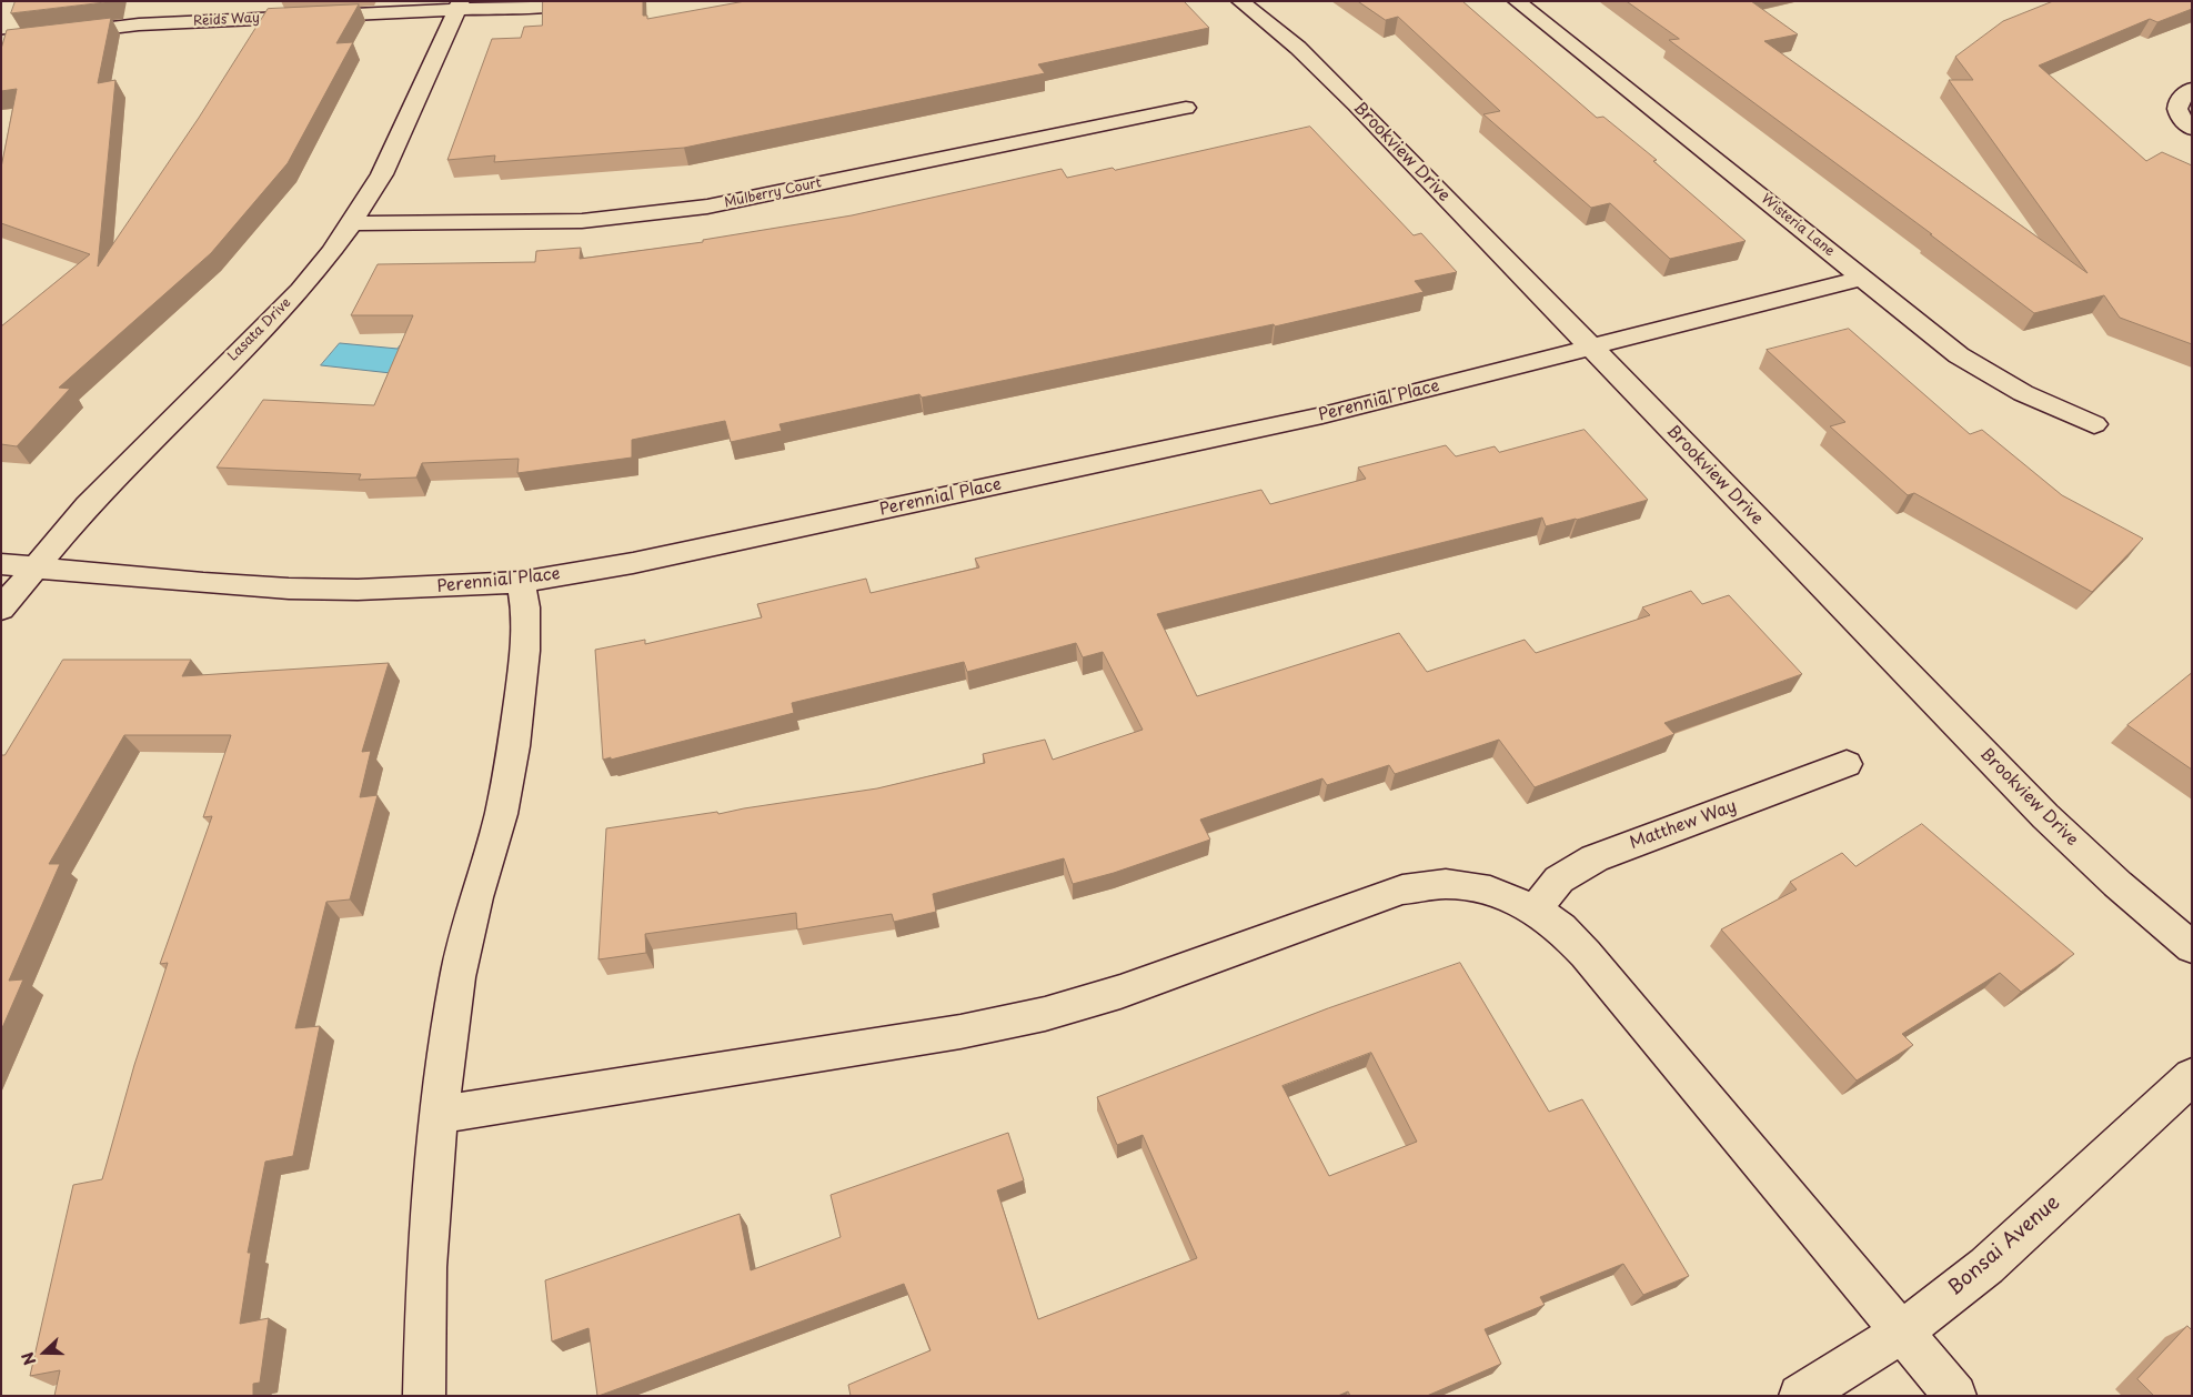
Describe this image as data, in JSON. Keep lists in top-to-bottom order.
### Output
{
  "streets": {
    "street": [
      "Reids Way",
      "Brookview Drive",
      "Mulberry Court",
      "Wisteria Lane",
      "Lasata Drive",
      "Perennial Place",
      "Matthew Way",
      "Bonsai Avenue"
    ]
  },
  "crossings": [
    ["Reids Way", "Lasata Drive"],
    ["Brookview Drive", "Perennial Place"],
    ["Mulberry Court", "Lasata Drive"],
    ["Wisteria Lane", "Perennial Place"],
    ["Lasata Drive", "Perennial Place"]
  ],
  "north": "left"
}
